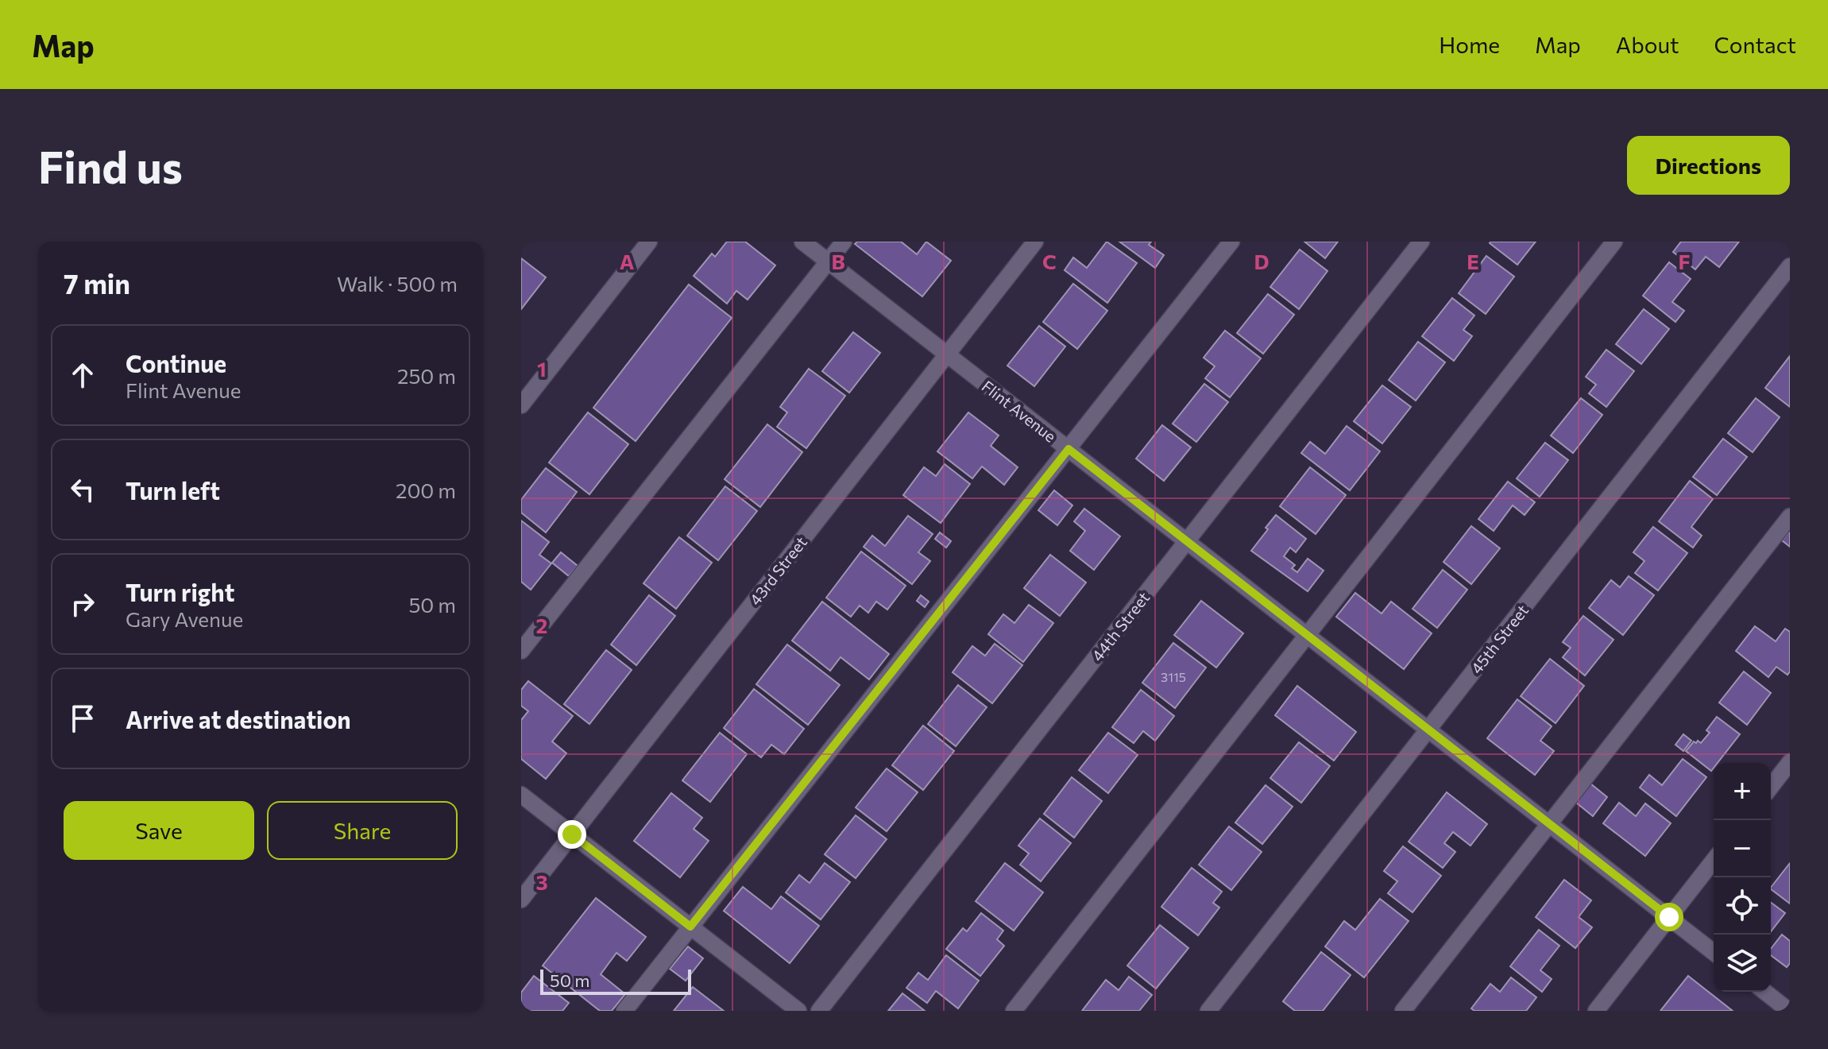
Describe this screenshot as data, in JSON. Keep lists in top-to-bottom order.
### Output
{
  "streets": {
    "street": [
      "Flint Avenue",
      "43rd Street",
      "44th Street",
      "45th Street"
    ]
  },
  "crossings": [
    ["Flint Avenue", "43rd Street"],
    ["Flint Avenue", "44th Street"],
    ["Flint Avenue", "45th Street"]
  ],
  "house_numbers": ["3115"],
  "scale_bar": "50 m",
  "page": {
    "header": "Map",
    "nav": [
      "Home",
      "Map",
      "About",
      "Contact"
    ],
    "buttons": [
      "Directions",
      ["Save", "Share"]
    ],
    "title": "Find us",
    "heading": ["7 min", "Walk · 500 m"],
    "list": [
      ["Continue", "Flint Avenue", "250 m"],
      ["Turn left", "200 m"],
      ["Turn right", "Gary Avenue", "50 m"],
      "Arrive at destination"
    ],
    "map_buttons": ["+", "−"],
    "scale": "50 m"
  },
  "grid": {
    "columns": [
      "A",
      "B",
      "C",
      "D",
      "E",
      "F"
    ],
    "rows": ["1", "2", "3"]
  }
}
